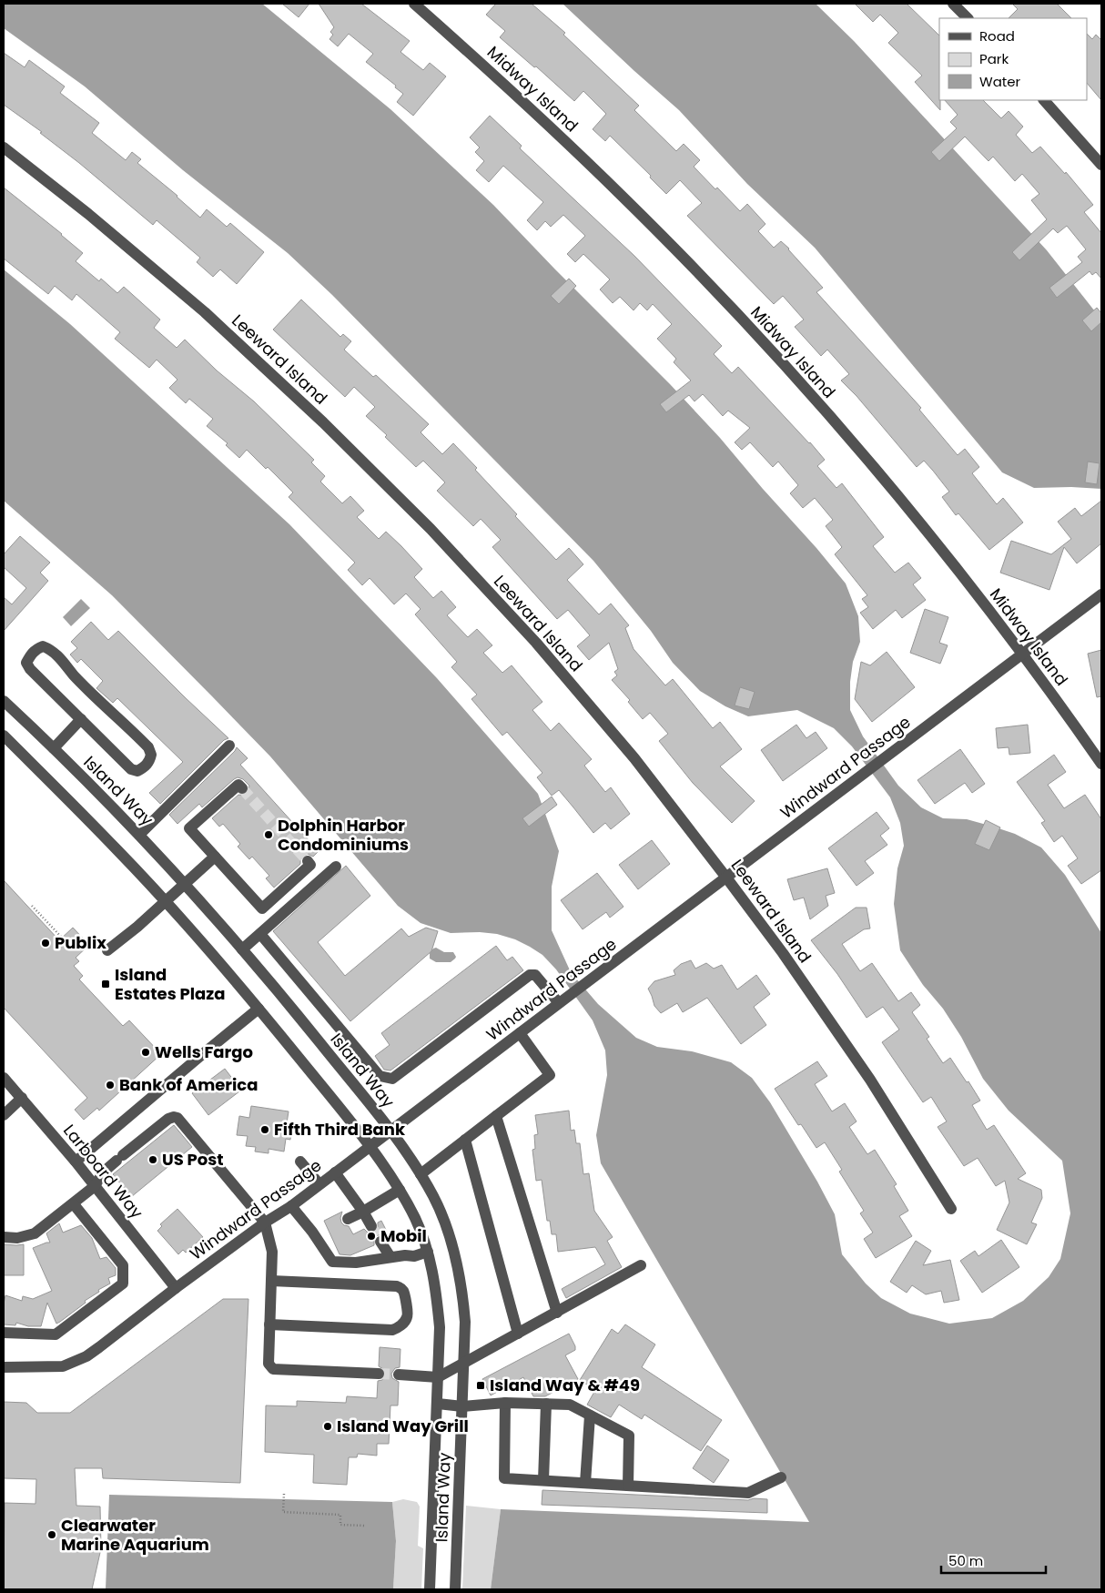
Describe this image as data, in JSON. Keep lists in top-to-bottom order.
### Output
{
  "streets": {
    "street": [
      "Midway Island",
      "Leeward Island",
      "Windward Passage",
      "Island Way",
      "Larboard Way"
    ]
  },
  "crossings": [
    ["Midway Island", "Windward Passage"],
    ["Leeward Island", "Windward Passage"],
    ["Windward Passage", "Island Way"],
    ["Windward Passage", "Larboard Way"]
  ],
  "places": {
    "other": [
      "Dolphin Harbor Condominiums",
      "Publix",
      "Wells Fargo",
      "Bank of America",
      "Fifth Third Bank",
      "US Post",
      "Mobil",
      "Island Way Grill",
      "Clearwater Marine Aquarium"
    ],
    "transit": ["Island Estates Plaza", "Island Way & #49"]
  },
  "legend": ["Road", "Park", "Water"],
  "scale_bar": "50 m"
}
